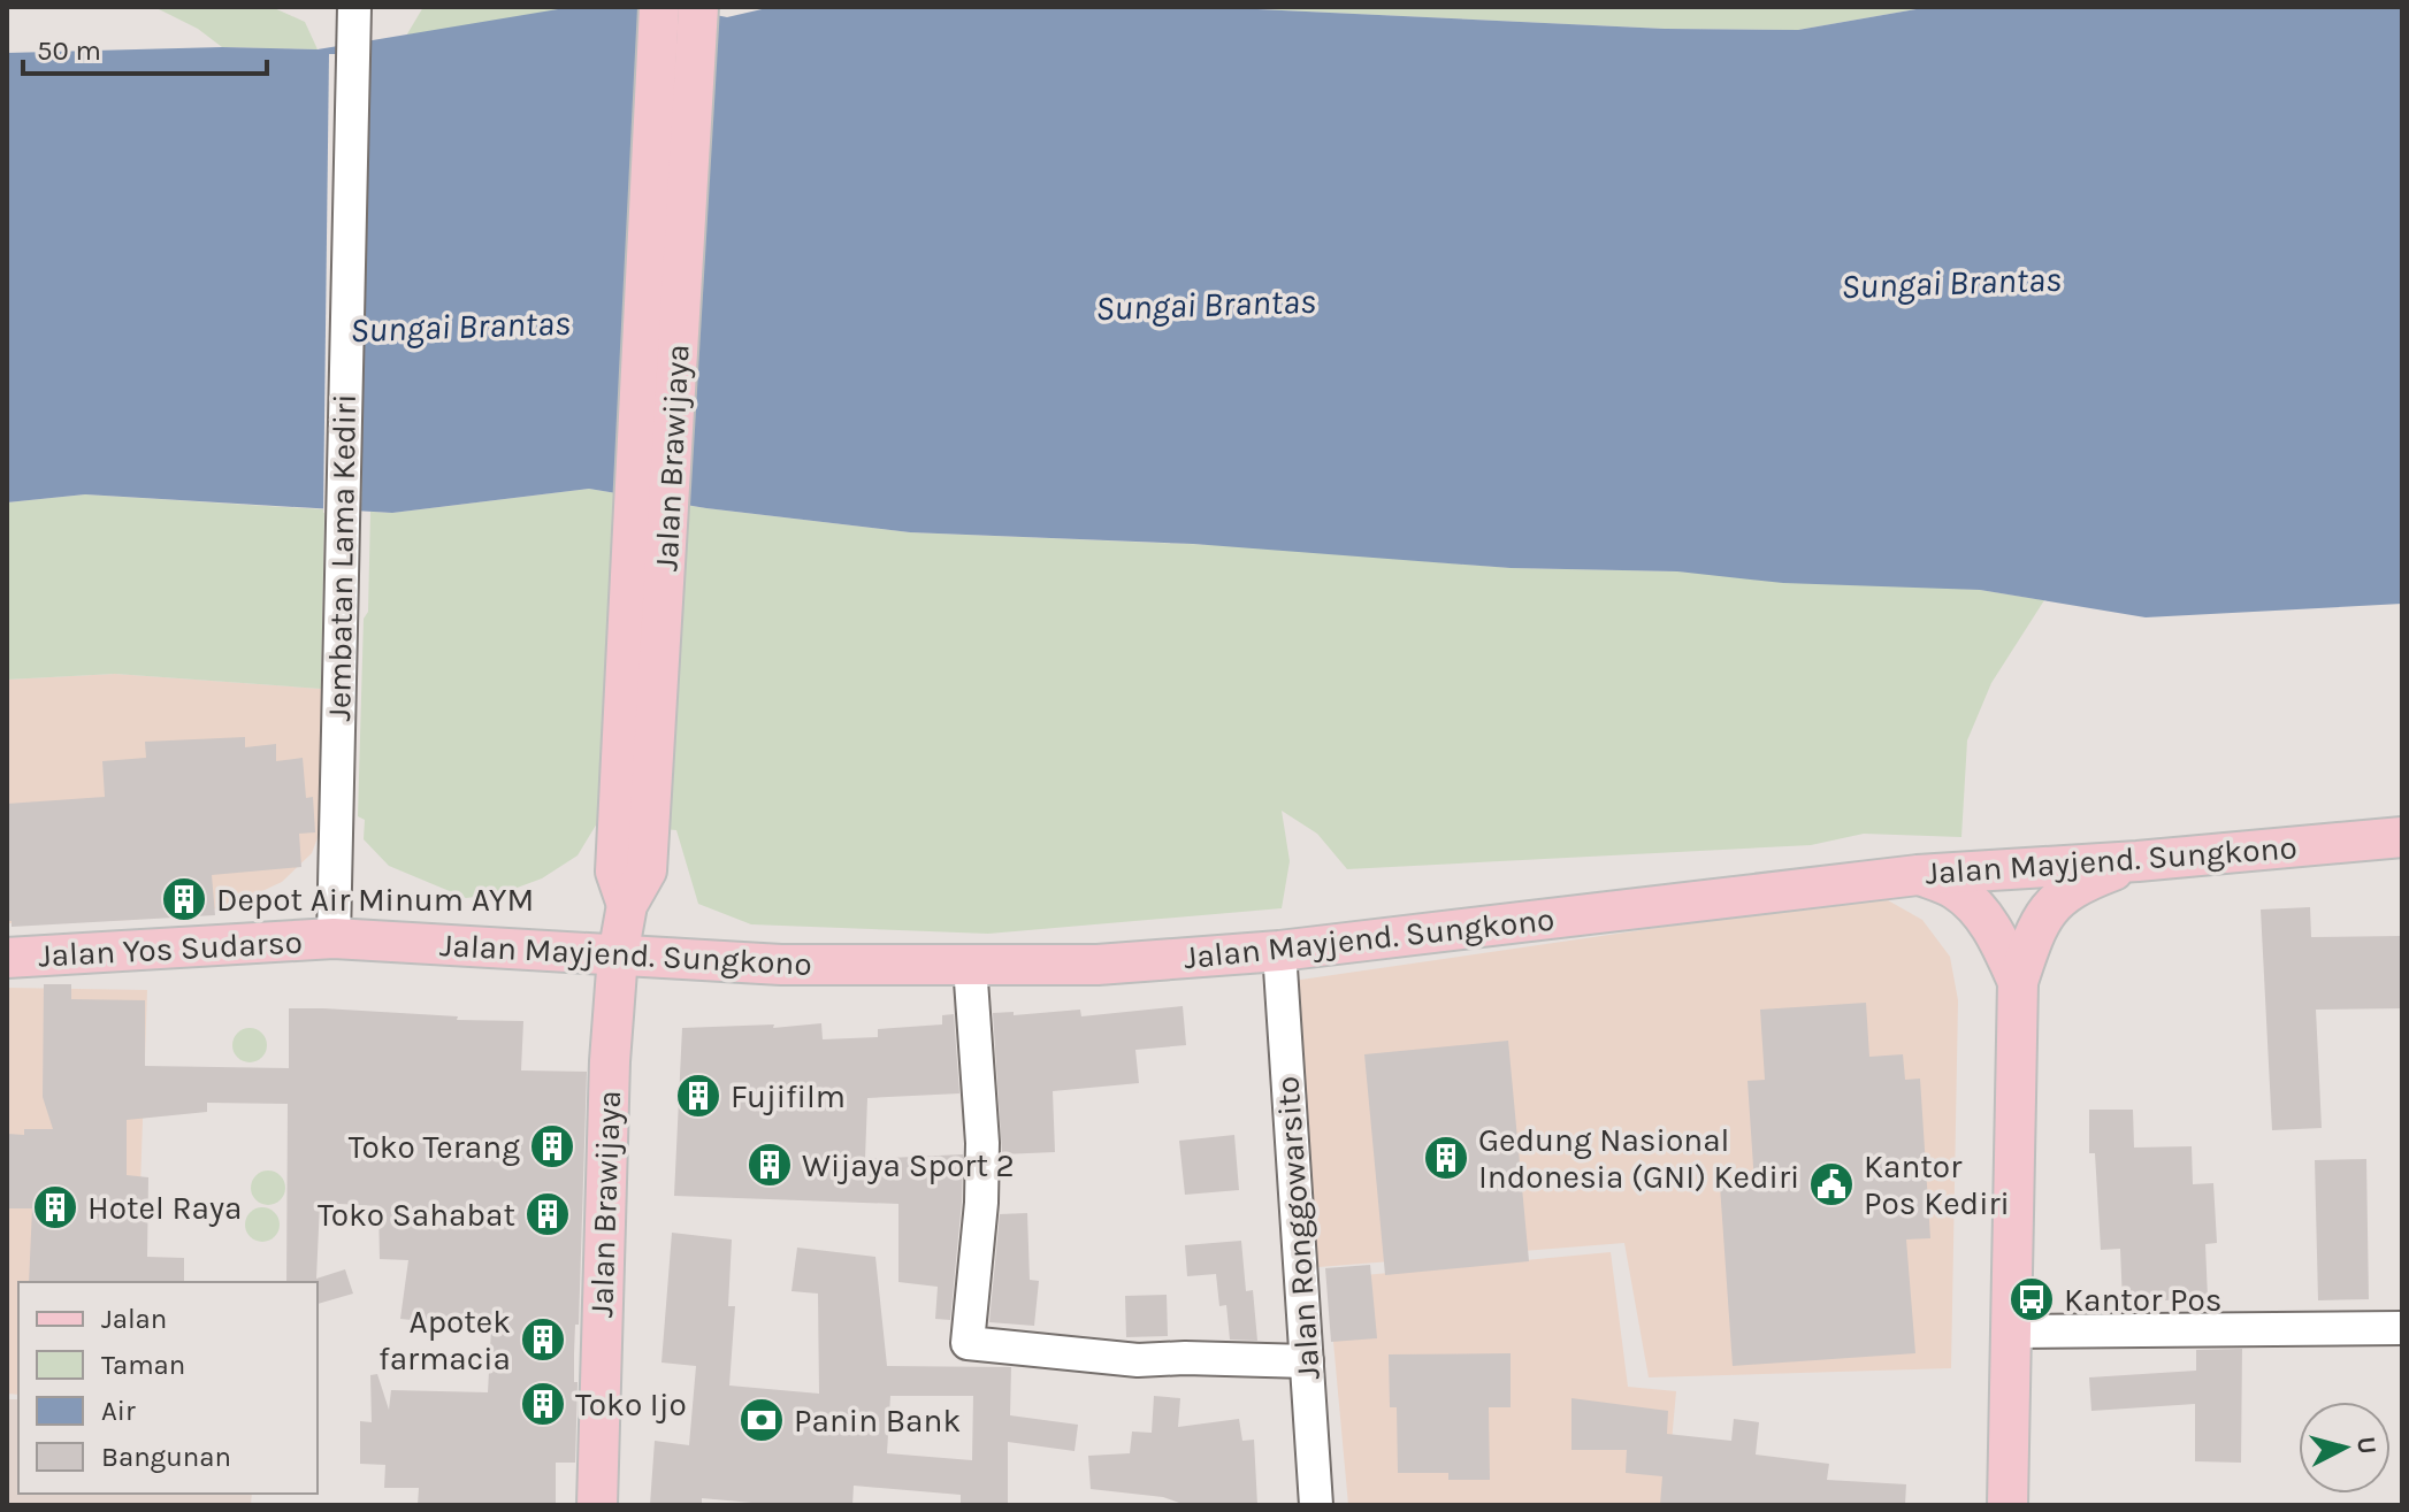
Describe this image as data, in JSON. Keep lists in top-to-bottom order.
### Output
{
  "streets": {
    "main road": ["Jalan Brawijaya", "Jalan Mayjend. Sungkono", "Jalan Yos Sudarso"],
    "street": ["Jembatan Lama Kediri", "Jalan Ronggowarsito"]
  },
  "crossings": [
    ["Jalan Brawijaya", "Jalan Mayjend. Sungkono"],
    ["Jembatan Lama Kediri", "Jalan Mayjend. Sungkono"],
    ["Jembatan Lama Kediri", "Jalan Yos Sudarso"],
    ["Jalan Mayjend. Sungkono", "Jalan Yos Sudarso"],
    ["Jalan Mayjend. Sungkono", "Jalan Ronggowarsito"]
  ],
  "water": ["Sungai Brantas"],
  "places": {
    "building": [
      "Depot Air Minum AYM",
      "Fujifilm",
      "Toko Terang",
      "Gedung Nasional Indonesia (GNI) Kediri",
      "Wijaya Sport 2",
      "Hotel Raya",
      "Toko Sahabat",
      "Apotek farmacia",
      "Toko Ijo"
    ],
    "public building": ["Kantor Pos Kediri"],
    "bus stop": ["Kantor Pos"],
    "bank": ["Panin Bank"]
  },
  "legend": [
    "Jalan",
    "Taman",
    "Air",
    "Bangunan"
  ],
  "scale_bar": "50 m",
  "north": "right"
}
